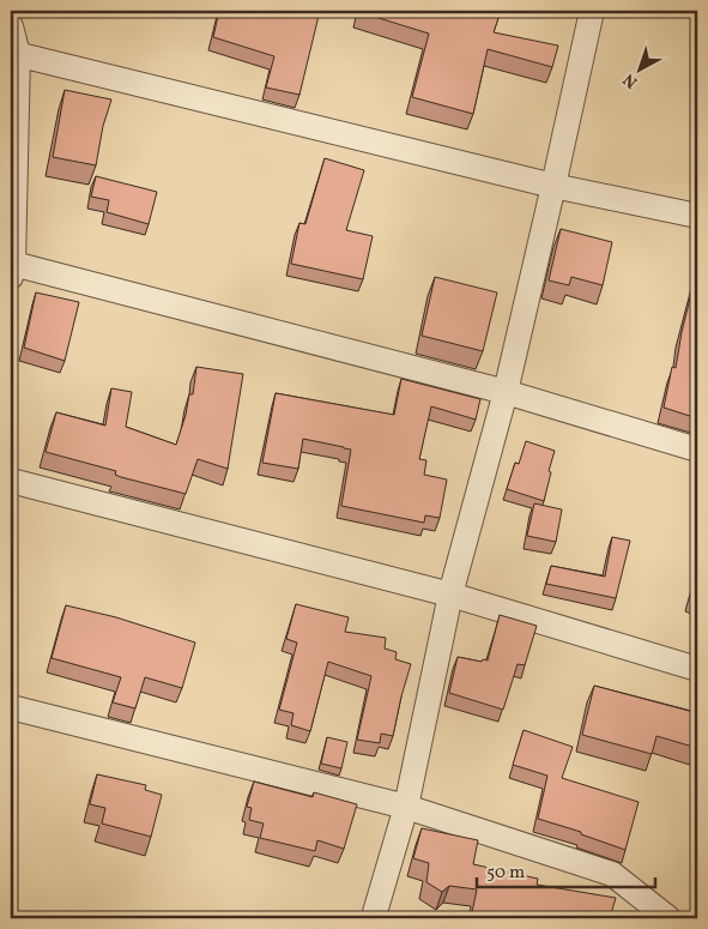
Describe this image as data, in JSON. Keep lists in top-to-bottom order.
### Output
{
  "scale_bar": "50 m",
  "north": "bottom left"
}
